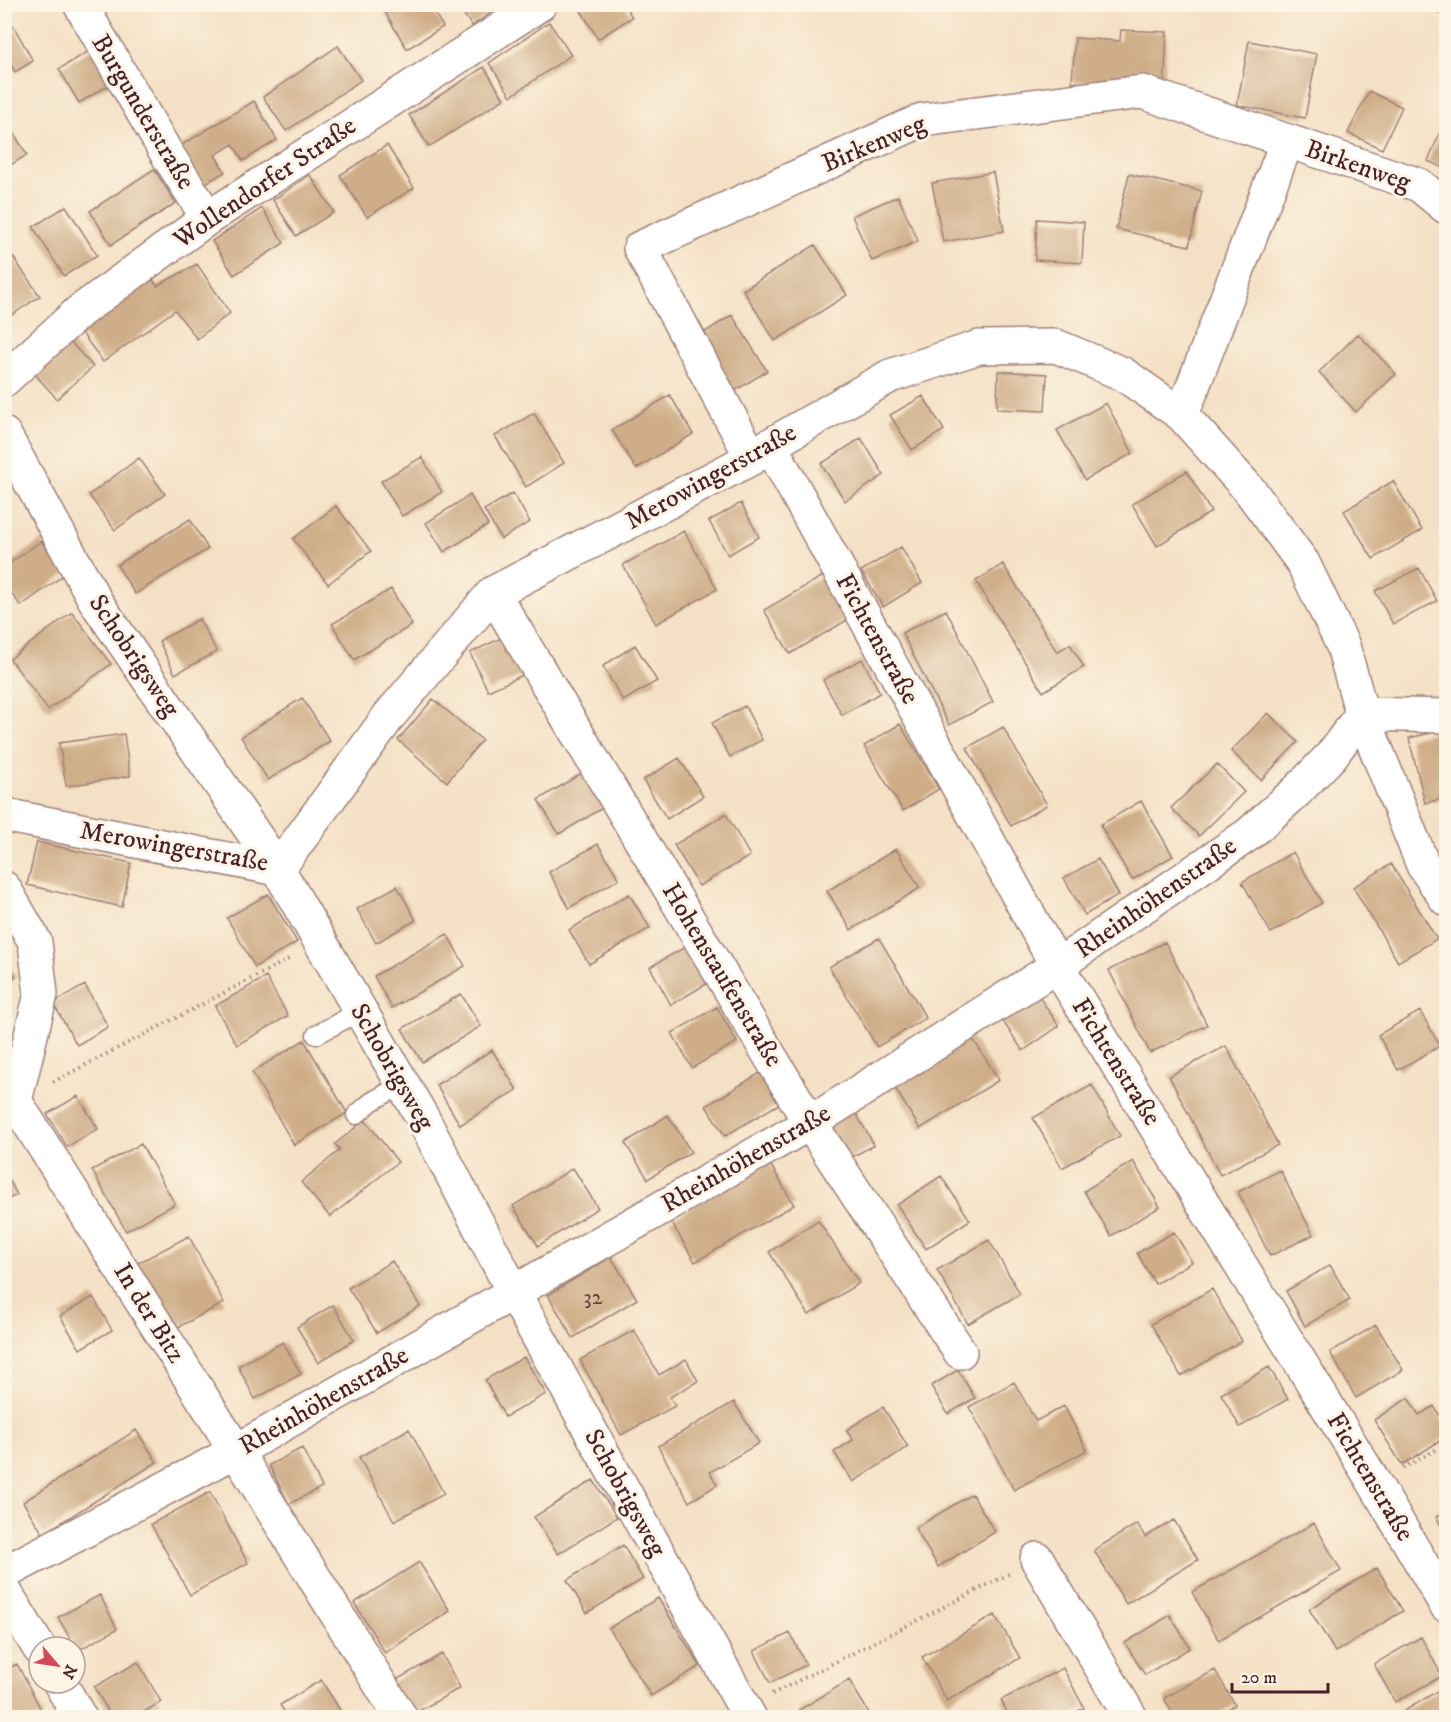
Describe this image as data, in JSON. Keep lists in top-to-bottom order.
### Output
{
  "streets": {
    "street": [
      "Burgunderstraße",
      "Birkenweg",
      "Wollendorfer Straße",
      "Merowingerstraße",
      "Fichtenstraße",
      "Schobrigsweg",
      "Rheinhöhenstraße",
      "Hohenstaufenstraße",
      "In der Bitz"
    ]
  },
  "crossings": [
    ["Burgunderstraße", "Wollendorfer Straße"],
    ["Birkenweg", "Merowingerstraße"],
    ["Birkenweg", "Fichtenstraße"],
    ["Merowingerstraße", "Fichtenstraße"],
    ["Merowingerstraße", "Schobrigsweg"],
    ["Merowingerstraße", "Rheinhöhenstraße"],
    ["Merowingerstraße", "Hohenstaufenstraße"],
    ["Fichtenstraße", "Rheinhöhenstraße"],
    ["Schobrigsweg", "Rheinhöhenstraße"],
    ["Rheinhöhenstraße", "Hohenstaufenstraße"],
    ["Rheinhöhenstraße", "In der Bitz"]
  ],
  "house_numbers": ["32"],
  "scale_bar": "20 m",
  "north": "bottom right"
}
